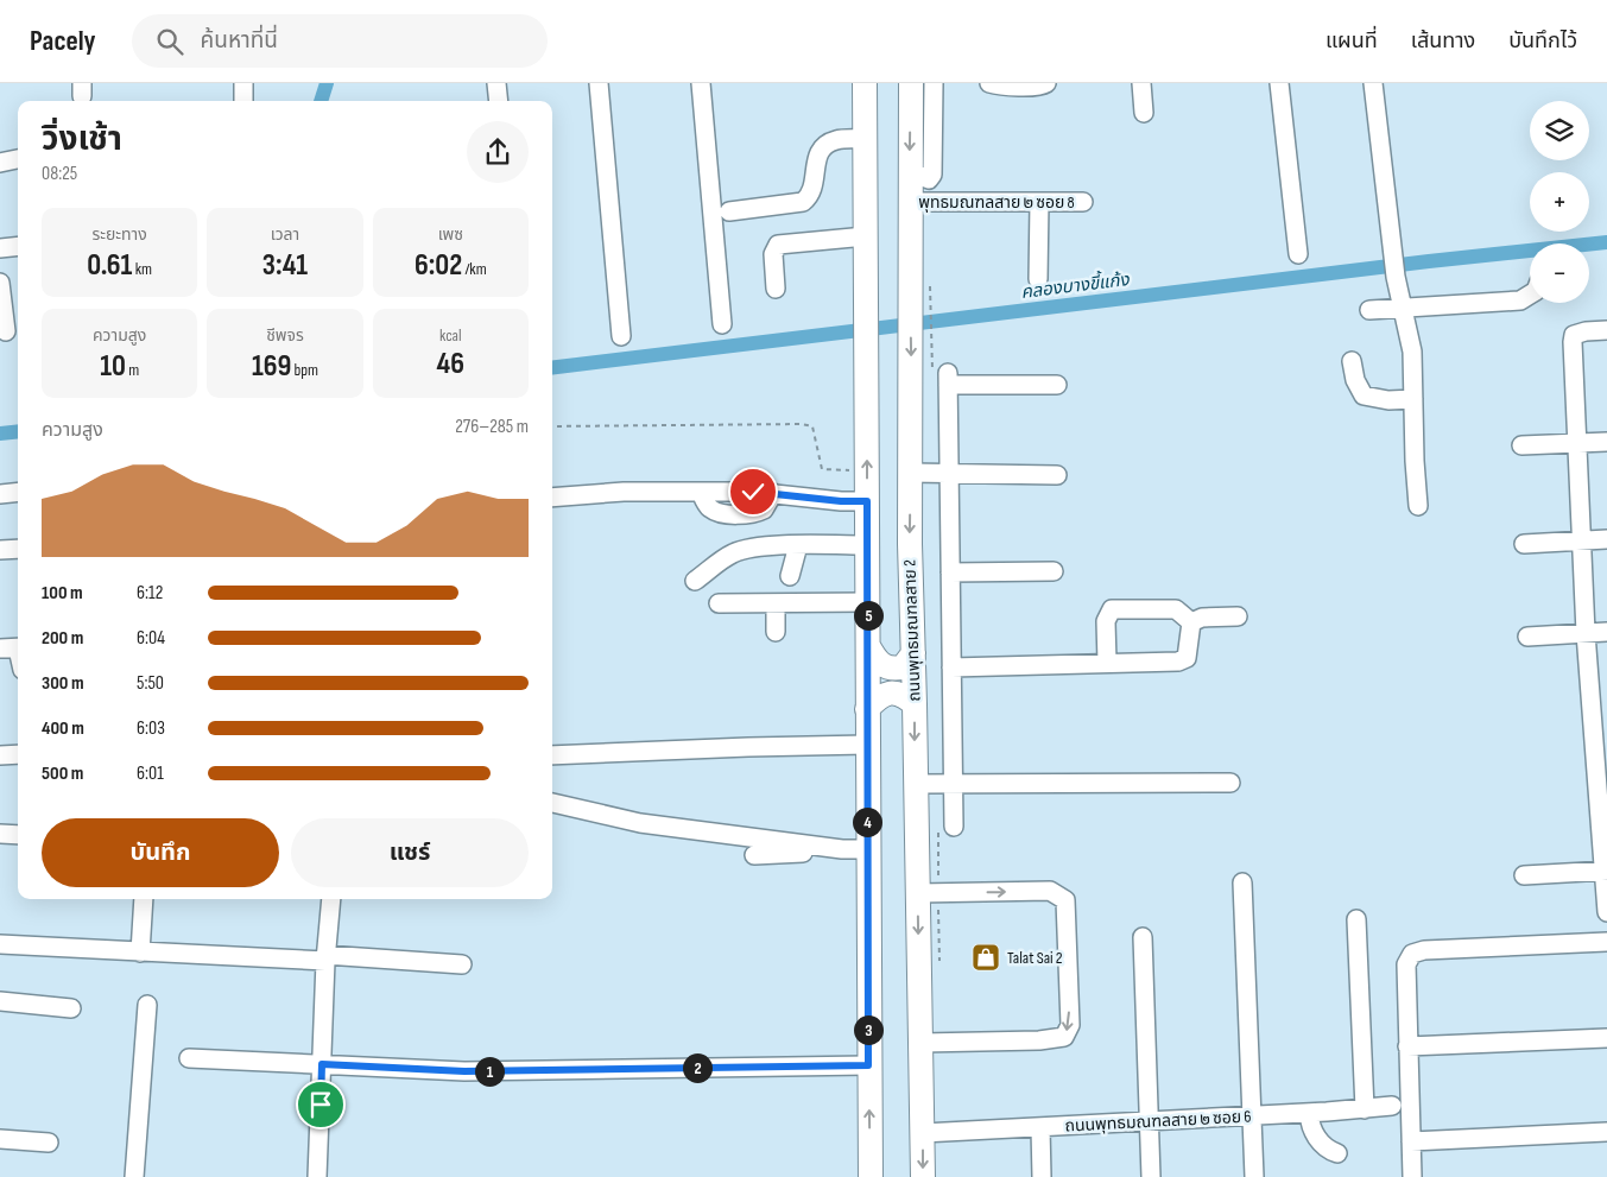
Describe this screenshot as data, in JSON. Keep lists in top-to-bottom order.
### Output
{
  "streets": {
    "main road": ["ถนนพุทธมณฑลสาย 2"],
    "street": ["พุทธมณฑลสาย ๒ ซอย 8", "ถนนพุทธมณฑลสาย ๒ ซอย 6"]
  },
  "crossings": [
    ["พุทธมณฑลสาย ๒ ซอย 8", "ถนนพุทธมณฑลสาย 2"],
    ["ถนนพุทธมณฑลสาย 2", "ถนนพุทธมณฑลสาย ๒ ซอย 6"]
  ],
  "water": ["คลองบางขี้แก้ง"],
  "places": {
    "shop": ["Talat Sai 2"]
  },
  "page": {
    "header": "Pacely",
    "search": "ค้นหาที่นี่",
    "nav": ["แผนที่", "เส้นทาง", "บันทึกไว้"],
    "map_buttons": ["+", "−"],
    "heading": ["วิ่งเช้า", "08:25"],
    "stats": [
      ["ระยะทาง", "0.61 km"],
      ["เวลา", "3:41"],
      ["เพซ", "6:02 /km"],
      ["ความสูง", "10 m"],
      ["ชีพจร", "169 bpm"],
      ["kcal", "46"]
    ],
    "chart": ["ความสูง", "276–285 m"],
    "list": [
      {
        "name": "100 m",
        "note": "6:12"
      },
      {
        "name": "200 m",
        "note": "6:04"
      },
      {
        "name": "300 m",
        "note": "5:50"
      },
      {
        "name": "400 m",
        "note": "6:03"
      },
      {
        "name": "500 m",
        "note": "6:01"
      }
    ],
    "pins": [
      "5",
      "4",
      "3",
      "2",
      "1"
    ],
    "buttons": ["บันทึก", "แชร์"]
  }
}
